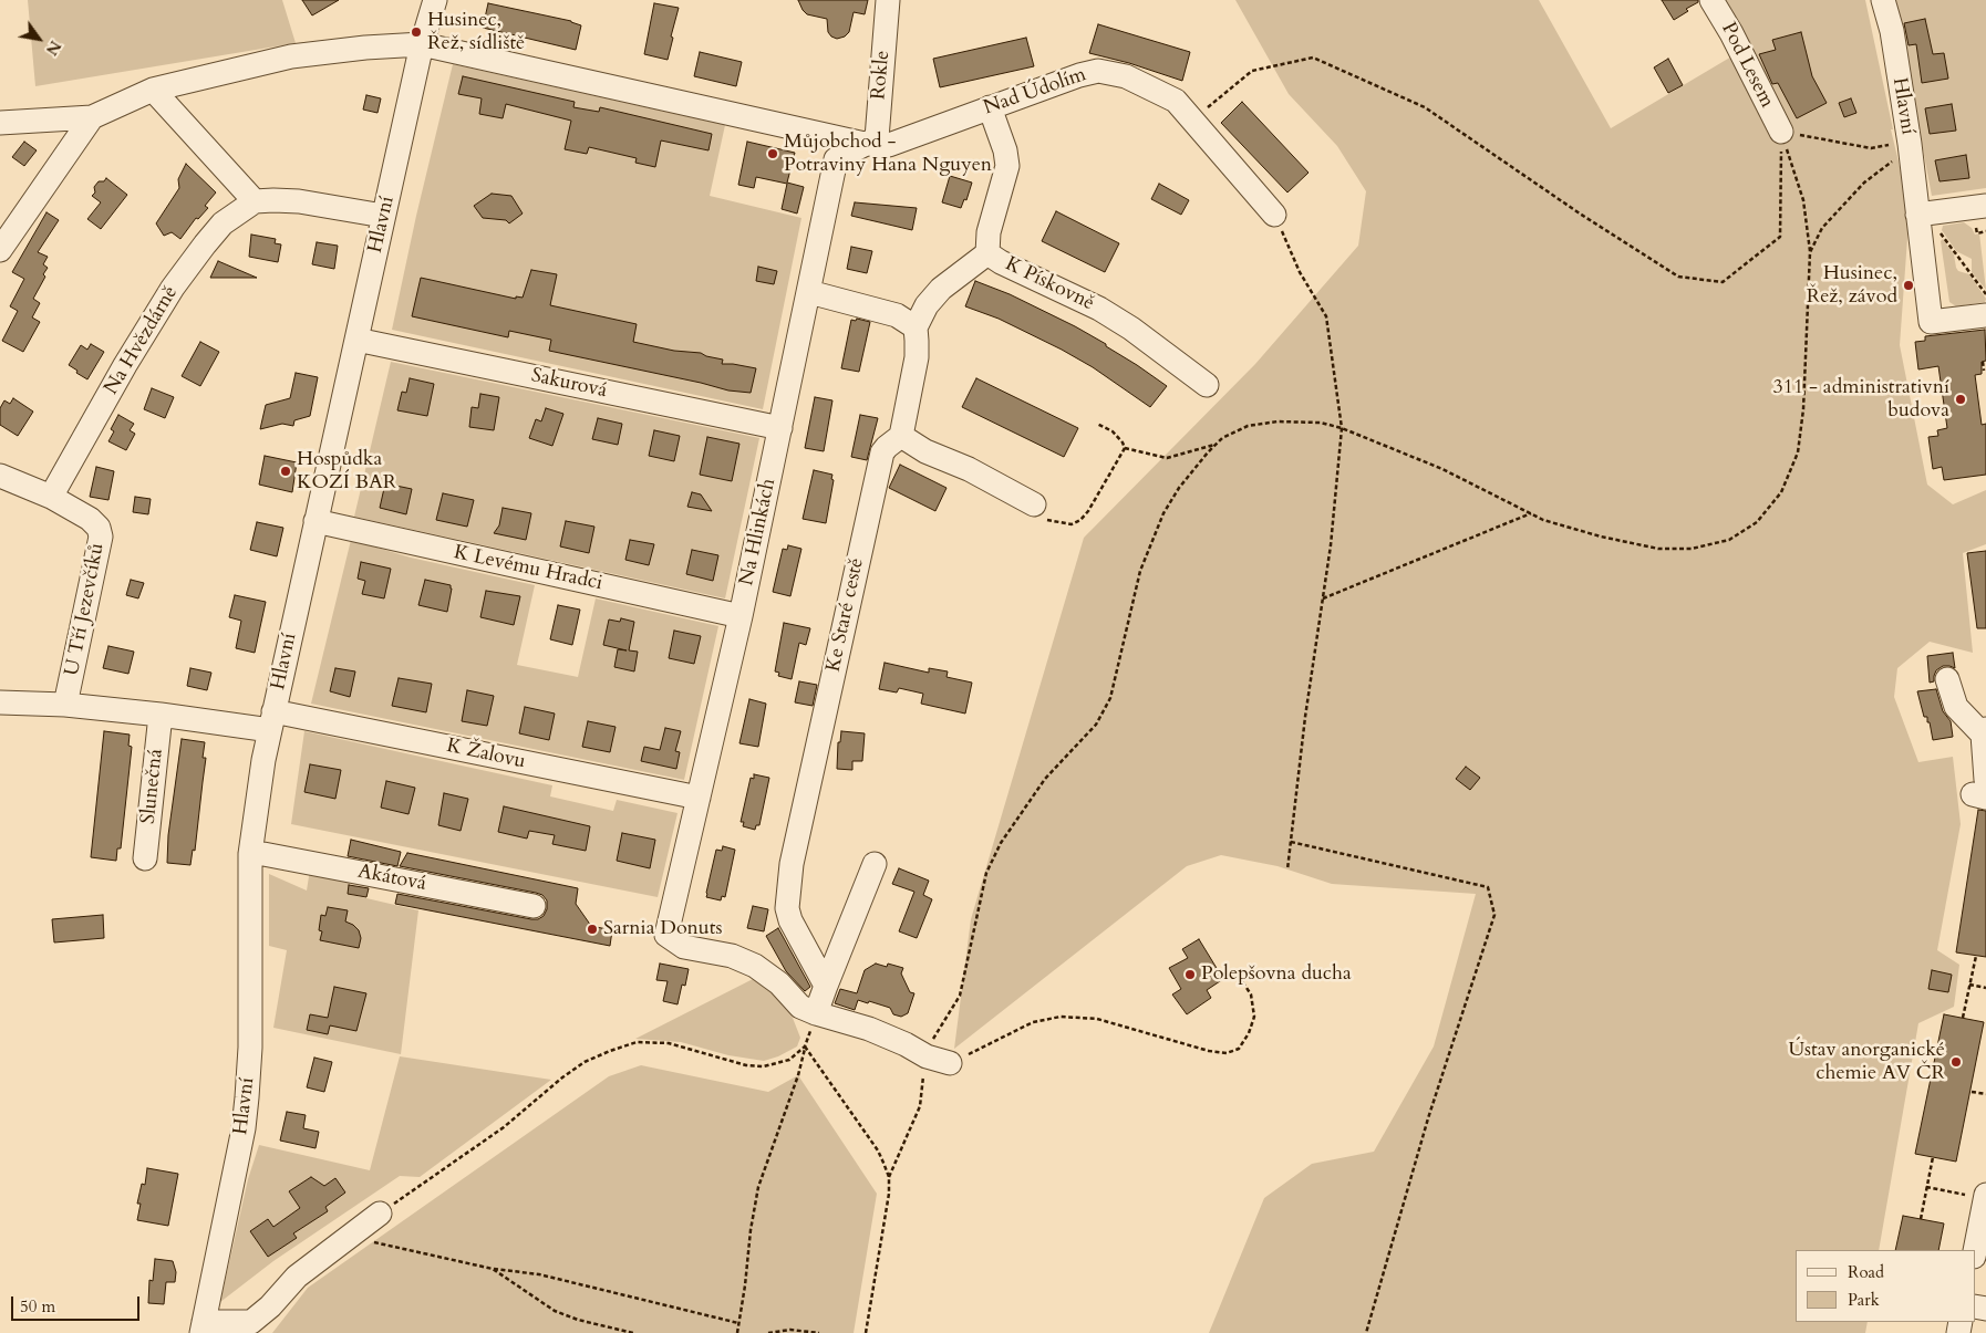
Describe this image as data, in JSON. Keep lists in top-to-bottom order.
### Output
{
  "streets": {
    "street": [
      "Pod Lesem",
      "Rokle",
      "Nad Údolím",
      "Hlavní",
      "K Pískovně",
      "Na Hvězdárně",
      "Sakurová",
      "Na Hlinkách",
      "K Levému Hradci",
      "U Tří Jezevčíků",
      "Ke Staré cestě",
      "K Žalovu",
      "Slunečná",
      "Akátová"
    ]
  },
  "crossings": [
    ["Rokle", "Nad Údolím"],
    ["Rokle", "Na Hlinkách"],
    ["Nad Údolím", "Hlavní"],
    ["Nad Údolím", "K Pískovně"],
    ["Nad Údolím", "Na Hlinkách"],
    ["Hlavní", "Sakurová"],
    ["Hlavní", "K Levému Hradci"],
    ["Hlavní", "U Tří Jezevčíků"],
    ["Hlavní", "K Žalovu"],
    ["Hlavní", "Akátová"],
    ["Na Hvězdárně", "U Tří Jezevčíků"],
    ["Sakurová", "Na Hlinkách"],
    ["Na Hlinkách", "K Levému Hradci"],
    ["Na Hlinkách", "K Žalovu"],
    ["U Tří Jezevčíků", "K Žalovu"],
    ["U Tří Jezevčíků", "Slunečná"]
  ],
  "places": [
    "Husinec, Řež, sídliště",
    "Můjobchod - Potraviny Hana Nguyen",
    "Husinec, Řež, závod",
    "311 - administrativní budova",
    "Hospůdka KOZÍ BAR",
    "Sarnia Donuts",
    "Polepšovna ducha",
    "Ústav anorganické chemie AV ČR"
  ],
  "legend": ["Road", "Park"],
  "scale_bar": "50 m",
  "north": "bottom right"
}
